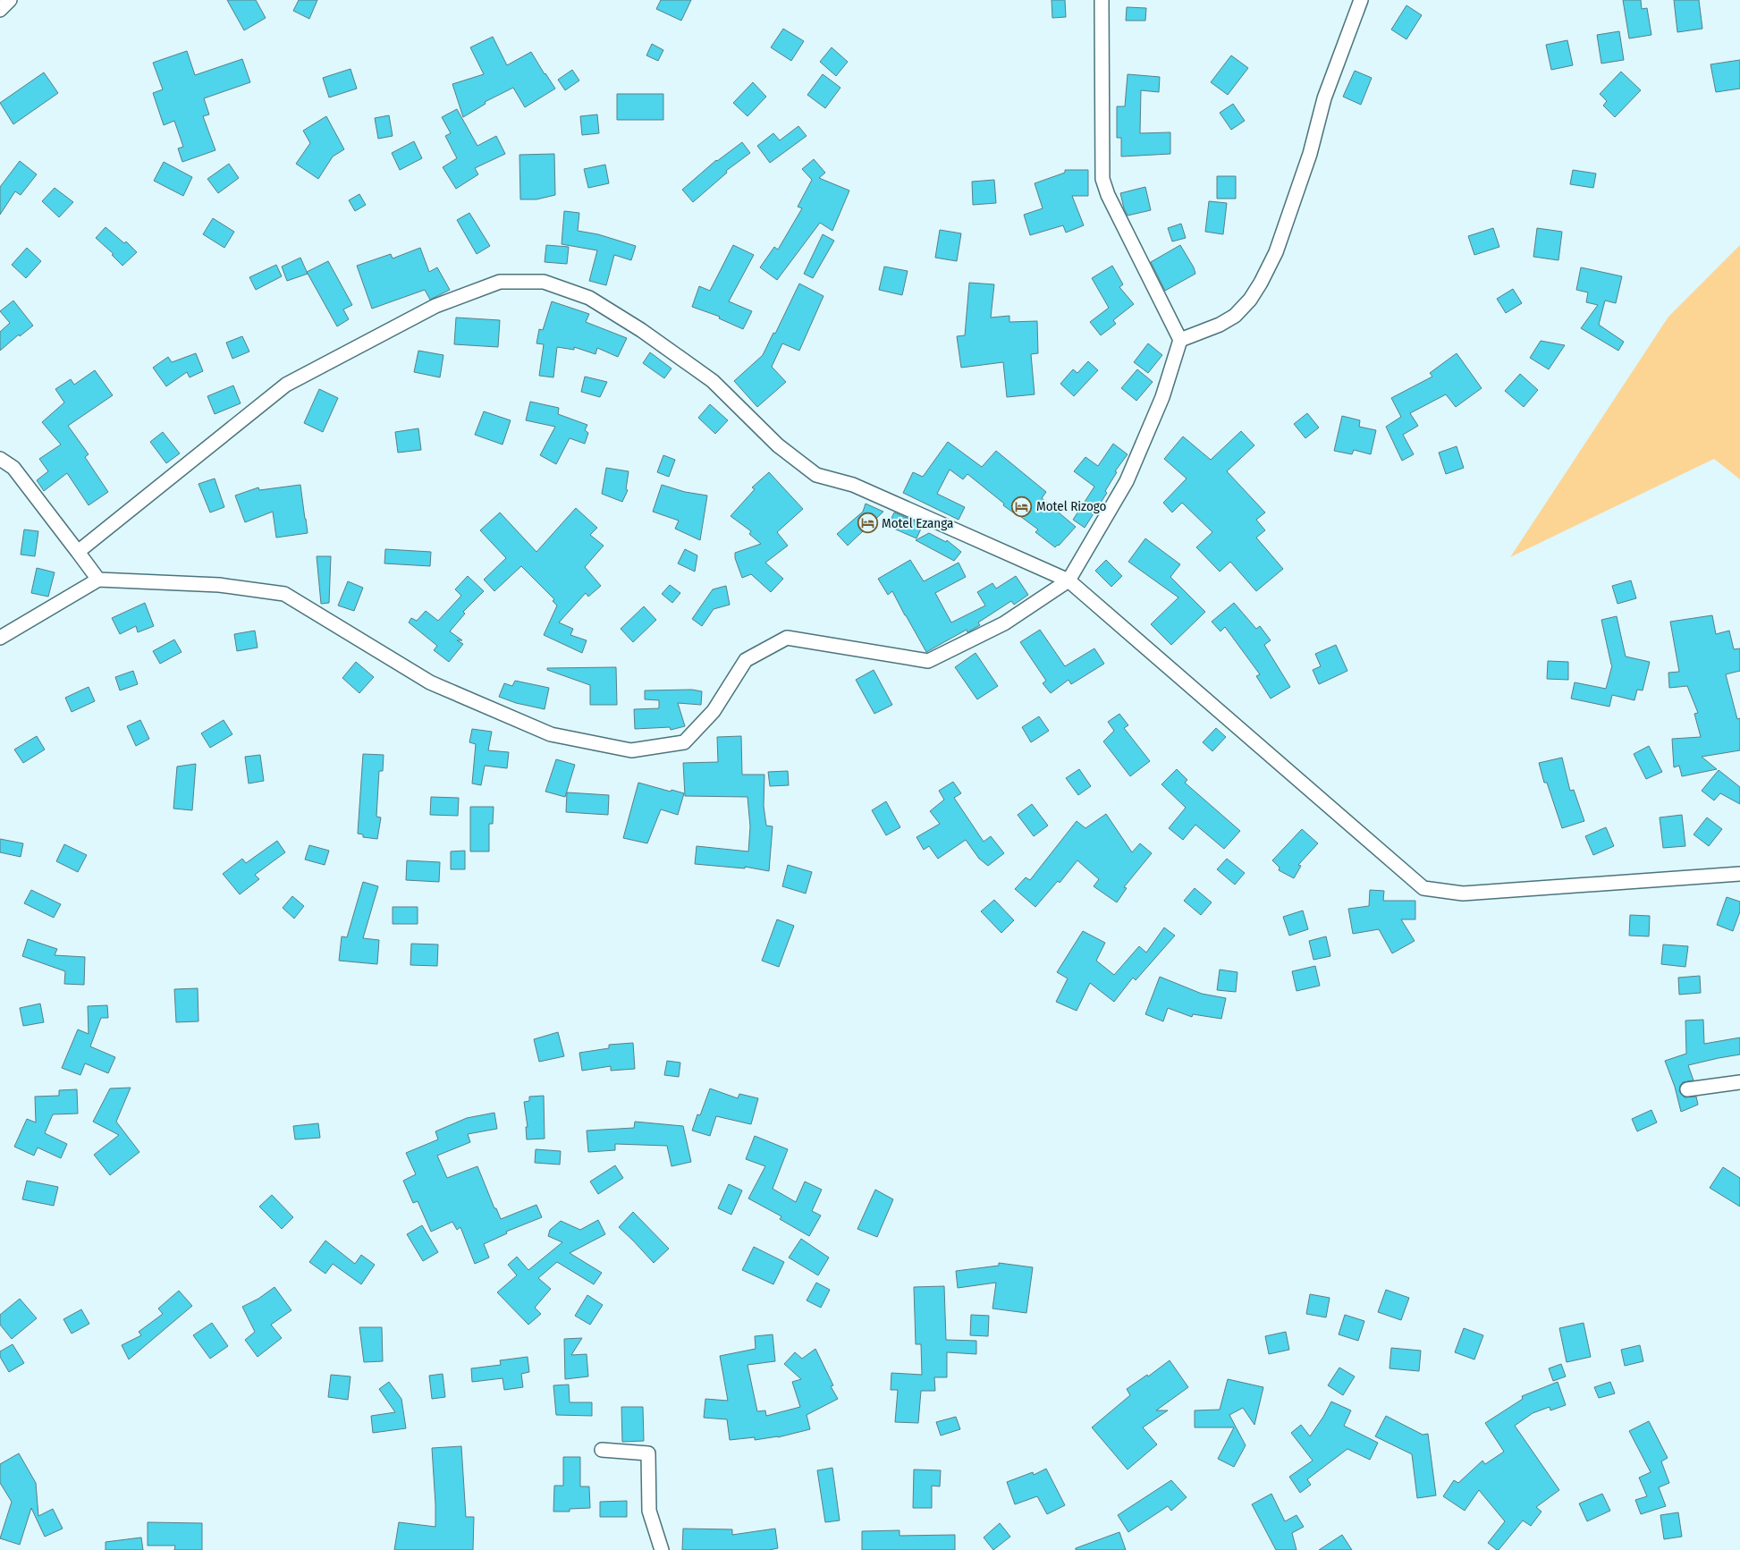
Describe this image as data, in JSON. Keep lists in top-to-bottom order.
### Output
{
  "places": {
    "hotel": ["Motel Rizogo", "Motel Ezanga"]
  }
}
